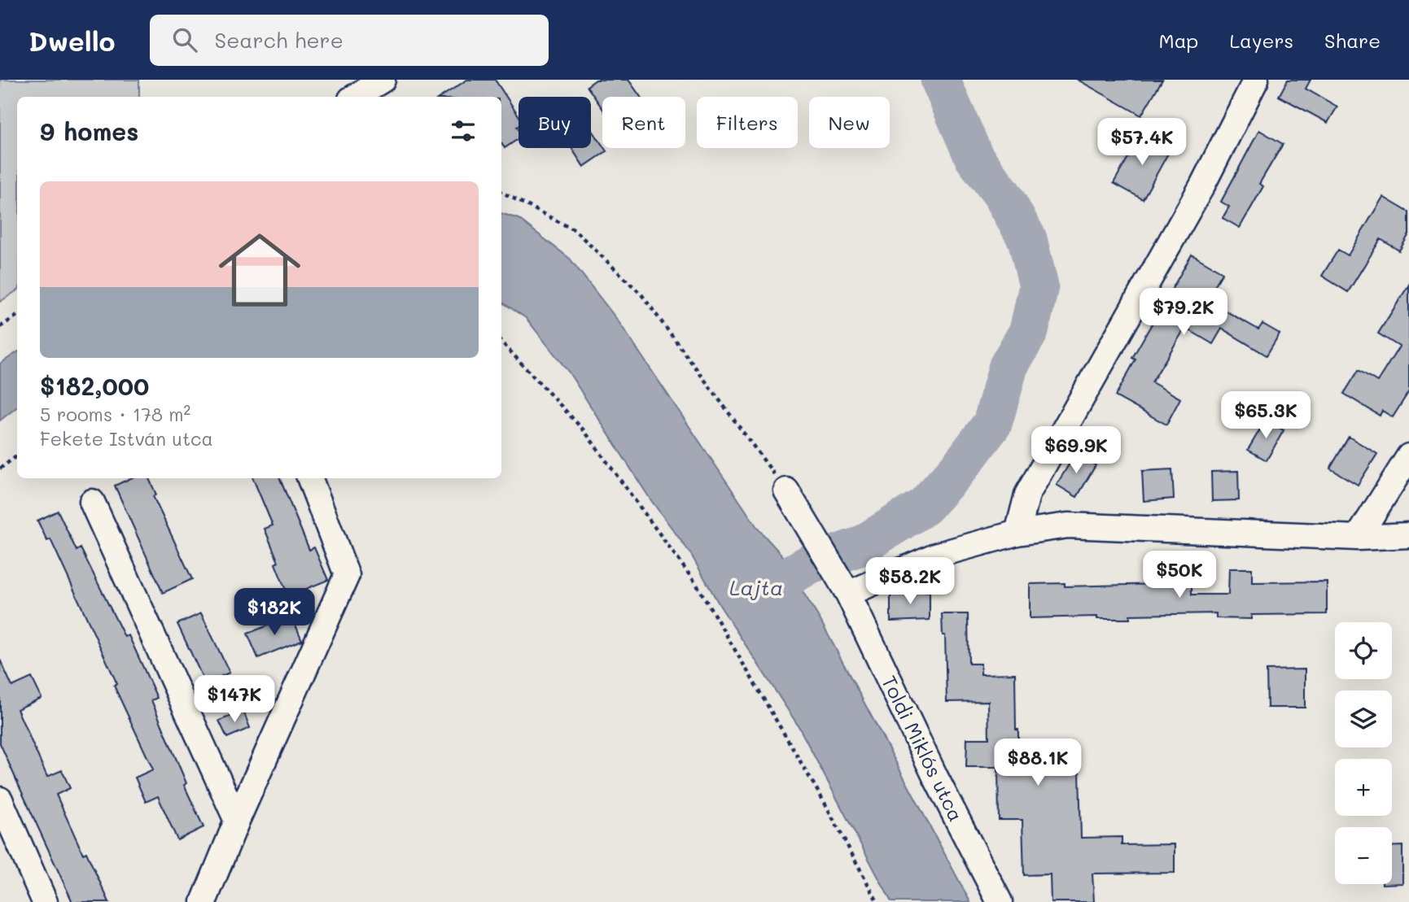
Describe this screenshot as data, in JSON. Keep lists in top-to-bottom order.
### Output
{
  "streets": {
    "street": ["Toldi Miklós utca"]
  },
  "water": ["Lajta"],
  "page": {
    "header": "Dwello",
    "search": "Search here",
    "nav": ["Map", "Layers", "Share"],
    "chip": [
      "Buy",
      "Rent",
      "Filters",
      "New"
    ],
    "heading": "9 homes",
    "price": [
      "$57.4K",
      "$79.2K",
      "$65.3K",
      "$69.9K",
      "$50K",
      "$58.2K",
      "$182K",
      "$147K",
      "$88.1K"
    ],
    "list": [
      {
        "name": "$182,000",
        "note": "5 rooms · 178 m² · Fekete István utca"
      }
    ],
    "map_buttons": ["+", "−"]
  }
}
